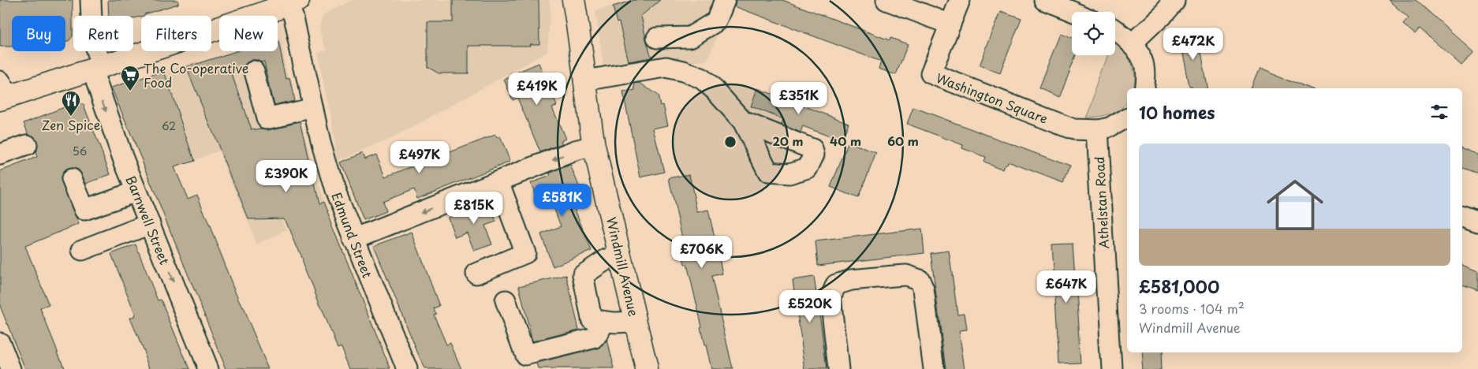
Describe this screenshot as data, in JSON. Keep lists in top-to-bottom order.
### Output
{
  "streets": {
    "main road": ["Windmill Avenue"],
    "street": [
      "Washington Square",
      "Athelstan Road",
      "Barnwell Street",
      "Edmund Street"
    ]
  },
  "crossings": [
    ["Washington Square", "Athelstan Road"]
  ],
  "one_way": ["Barnwell Street"],
  "places": {
    "supermarket": ["The Co-operative Food"],
    "restaurant": ["Zen Spice"]
  },
  "house_numbers": ["62", "56"],
  "page": {
    "chip": [
      "Buy",
      "Rent",
      "Filters",
      "New"
    ],
    "price": [
      "£472K",
      "£419K",
      "£351K",
      "£497K",
      "£390K",
      "£581K",
      "£815K",
      "£706K",
      "£647K",
      "£520K"
    ],
    "heading": "10 homes",
    "list": [
      {
        "name": "£581,000",
        "note": "3 rooms · 104 m² · Windmill Avenue"
      }
    ]
  },
  "rings": ["20 m", "40 m", "60 m"]
}
